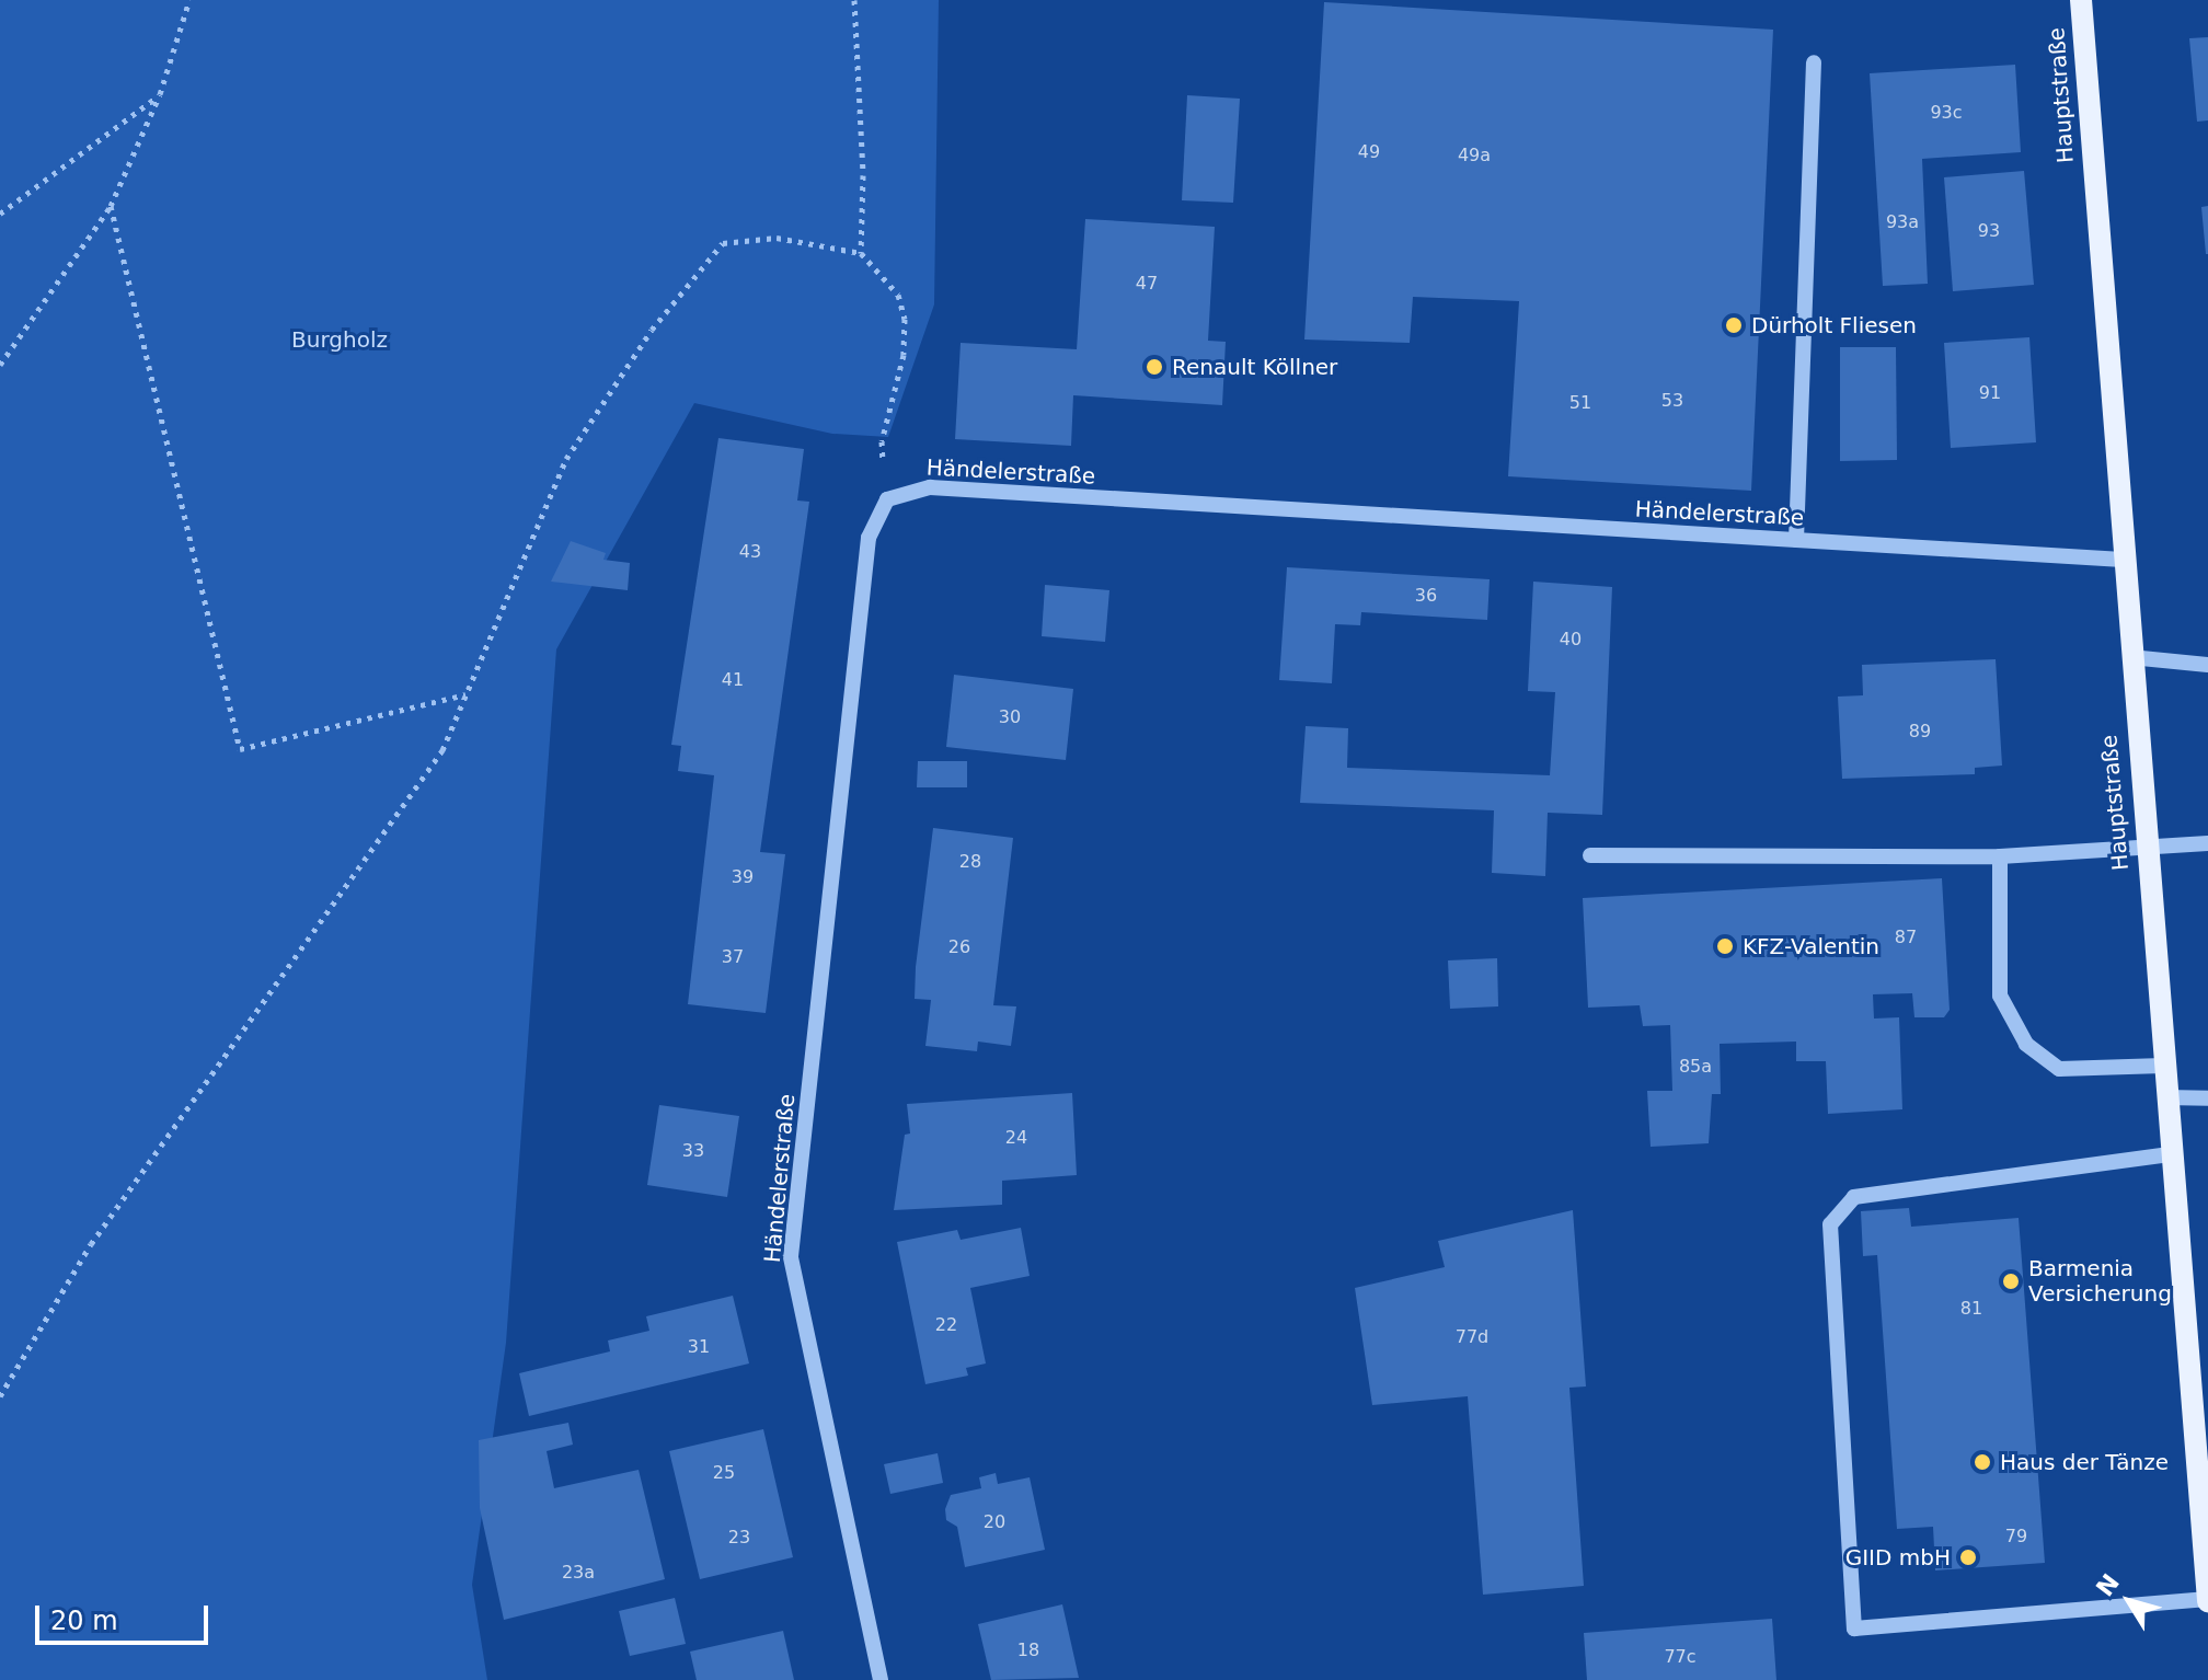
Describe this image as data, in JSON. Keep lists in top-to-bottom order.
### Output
{
  "streets": {
    "main road": ["Hauptstraße"],
    "street": ["Händelerstraße"]
  },
  "crossings": [
    ["Hauptstraße", "Händelerstraße"]
  ],
  "parks": ["Burgholz"],
  "places": [
    "Dürholt Fliesen",
    "Renault Köllner",
    "KFZ-Valentin",
    "Barmenia Versicherung",
    "Haus der Tänze",
    "GIID mbH"
  ],
  "house_numbers": [
    "93c",
    "49",
    "49a",
    "93a",
    "93",
    "47",
    "91",
    "53",
    "51",
    "43",
    "36",
    "40",
    "41",
    "30",
    "89",
    "28",
    "39",
    "87",
    "26",
    "37",
    "85a",
    "24",
    "33",
    "81",
    "22",
    "77d",
    "31",
    "25",
    "20",
    "79",
    "23",
    "23a",
    "18",
    "77c"
  ],
  "scale_bar": "20 m",
  "north": "top left"
}
